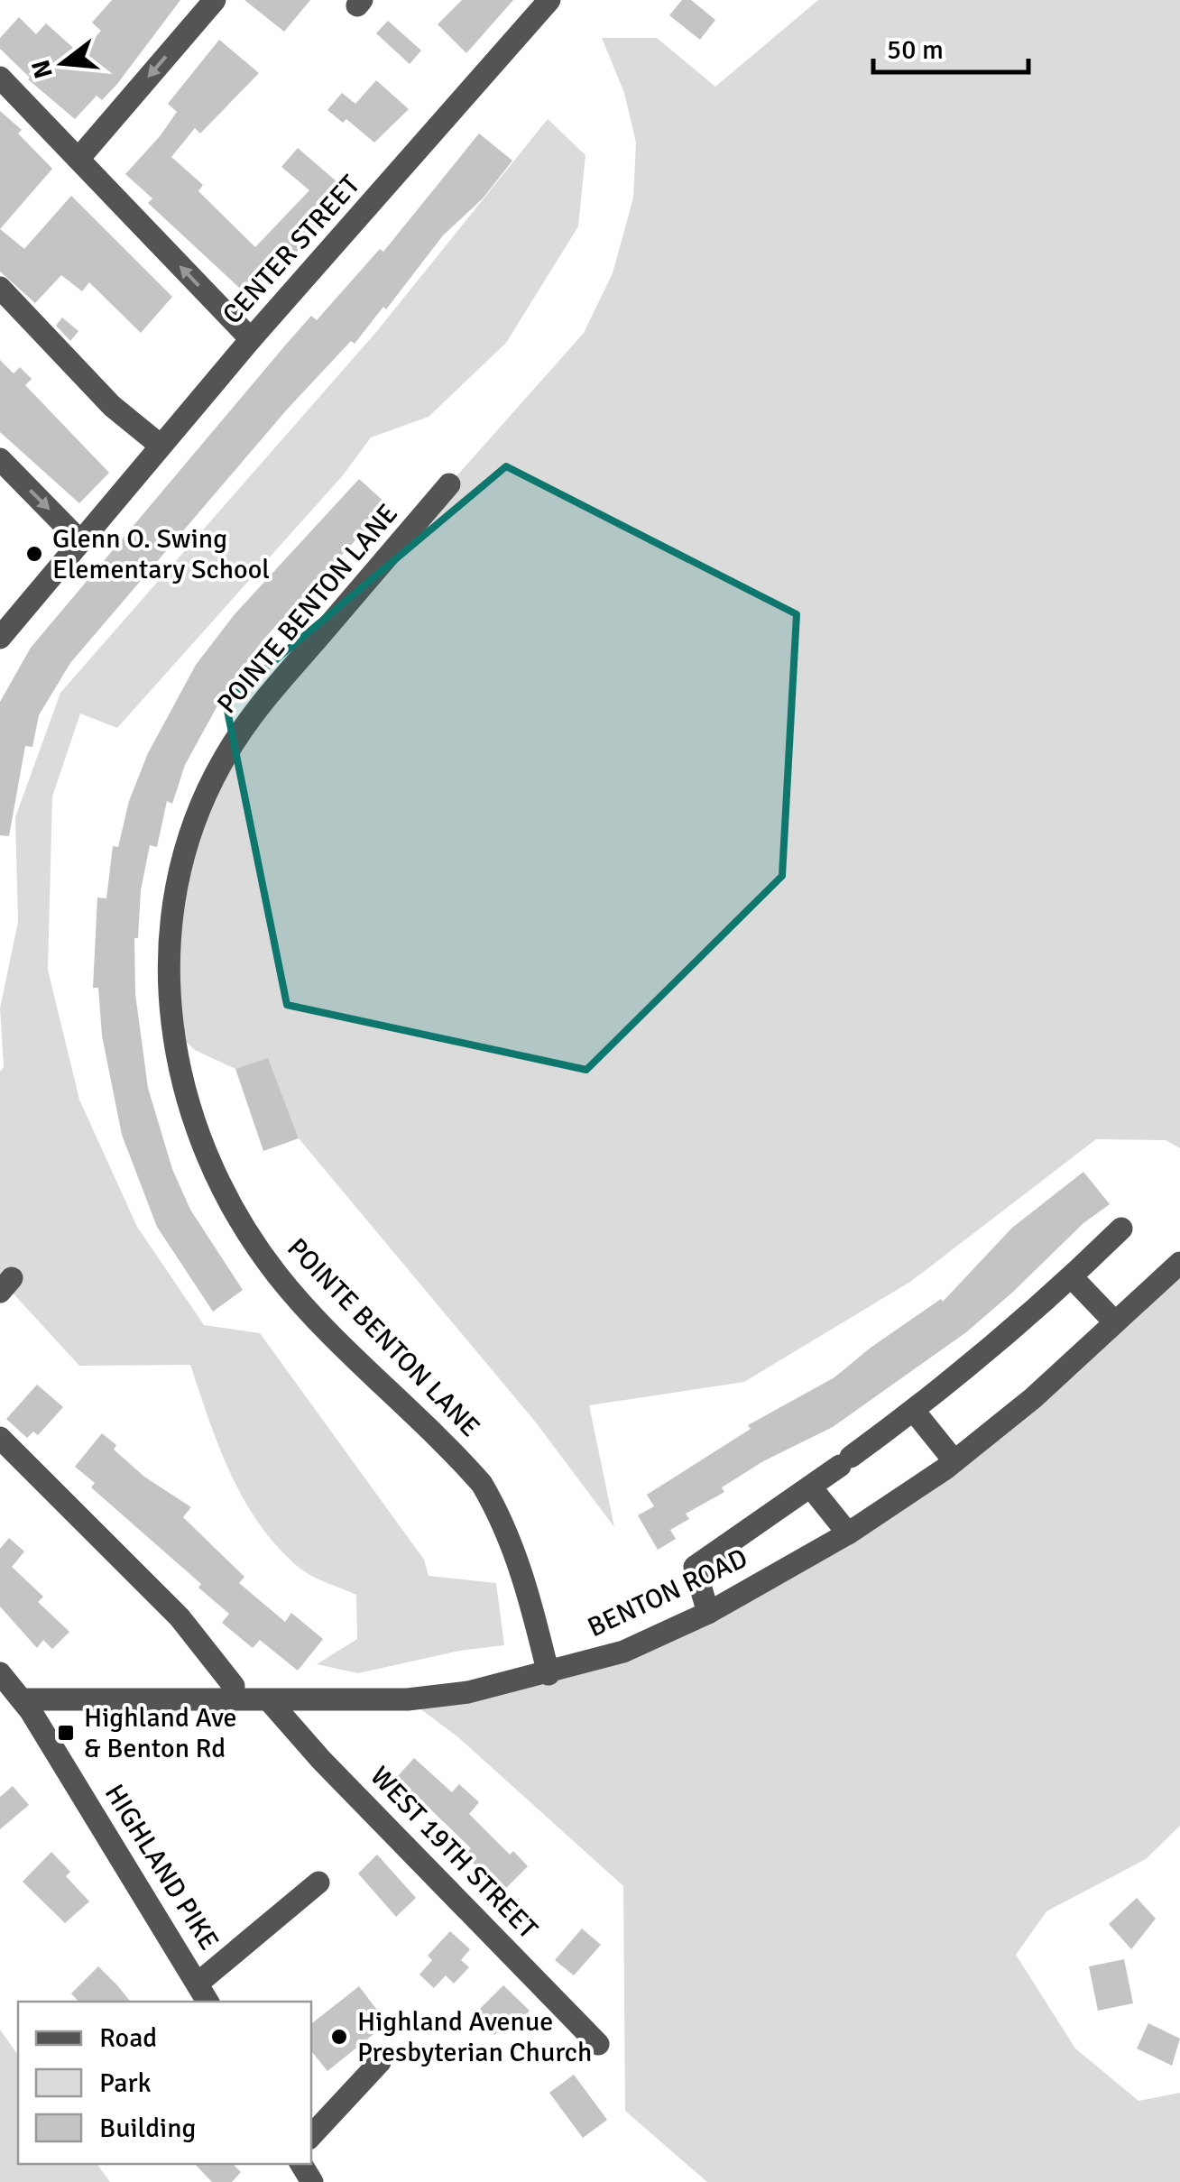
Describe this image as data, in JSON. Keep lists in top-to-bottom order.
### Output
{
  "streets": {
    "street": [
      "CENTER STREET",
      "POINTE BENTON LANE",
      "BENTON ROAD",
      "WEST 19TH STREET",
      "HIGHLAND PIKE"
    ]
  },
  "crossings": [
    ["POINTE BENTON LANE", "BENTON ROAD"],
    ["BENTON ROAD", "WEST 19TH STREET"],
    ["BENTON ROAD", "HIGHLAND PIKE"]
  ],
  "places": {
    "other": ["Glenn O. Swing Elementary School", "Highland Avenue Presbyterian Church"],
    "transit": ["Highland Ave & Benton Rd"]
  },
  "legend": ["Road", "Park", "Building"],
  "scale_bar": "50 m",
  "north": "left"
}
